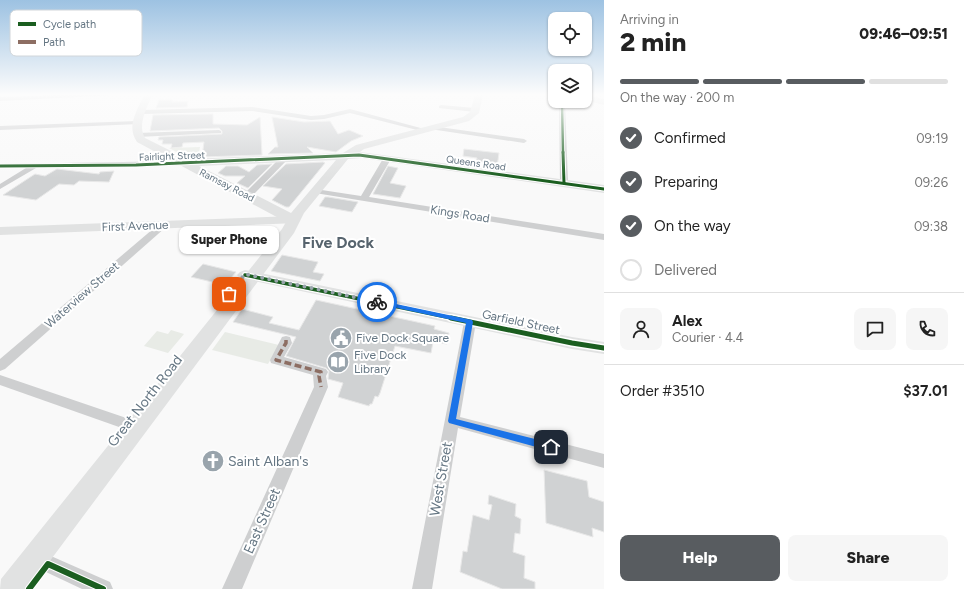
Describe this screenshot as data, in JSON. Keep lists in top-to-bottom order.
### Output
{
  "streets": {
    "main road": [
      "Fairlight Street",
      "Queens Road",
      "Ramsay Road",
      "Great North Road"
    ],
    "street": [
      "Kings Road",
      "First Avenue",
      "Waterview Street",
      "Garfield Street",
      "West Street",
      "East Street"
    ]
  },
  "crossings": [
    ["Fairlight Street", "Queens Road"],
    ["Fairlight Street", "Ramsay Road"],
    ["Fairlight Street", "Great North Road"],
    ["Queens Road", "Great North Road"],
    ["Ramsay Road", "First Avenue"],
    ["Ramsay Road", "Great North Road"],
    ["Kings Road", "Great North Road"],
    ["First Avenue", "Waterview Street"],
    ["First Avenue", "Great North Road"],
    ["Garfield Street", "Great North Road"],
    ["Garfield Street", "West Street"]
  ],
  "districts": ["Five Dock"],
  "places": {
    "other": ["Super Phone"],
    "public building": ["Five Dock Square"],
    "library": ["Five Dock Library"],
    "church": ["Saint Alban's"]
  },
  "legend": ["Cycle path", "Path"],
  "page": {
    "heading": ["2 min", "Arriving in", "09:46–09:51"],
    "panel": [
      "Alex",
      "Courier · 4.4",
      "Order #3510",
      "$37.01"
    ],
    "bar": "On the way · 200 m",
    "list": [
      ["Confirmed", "09:19"],
      ["Preparing", "09:26"],
      ["On the way", "09:38"],
      "Delivered"
    ],
    "bubble": "Super Phone",
    "buttons": ["Help", "Share"]
  }
}
